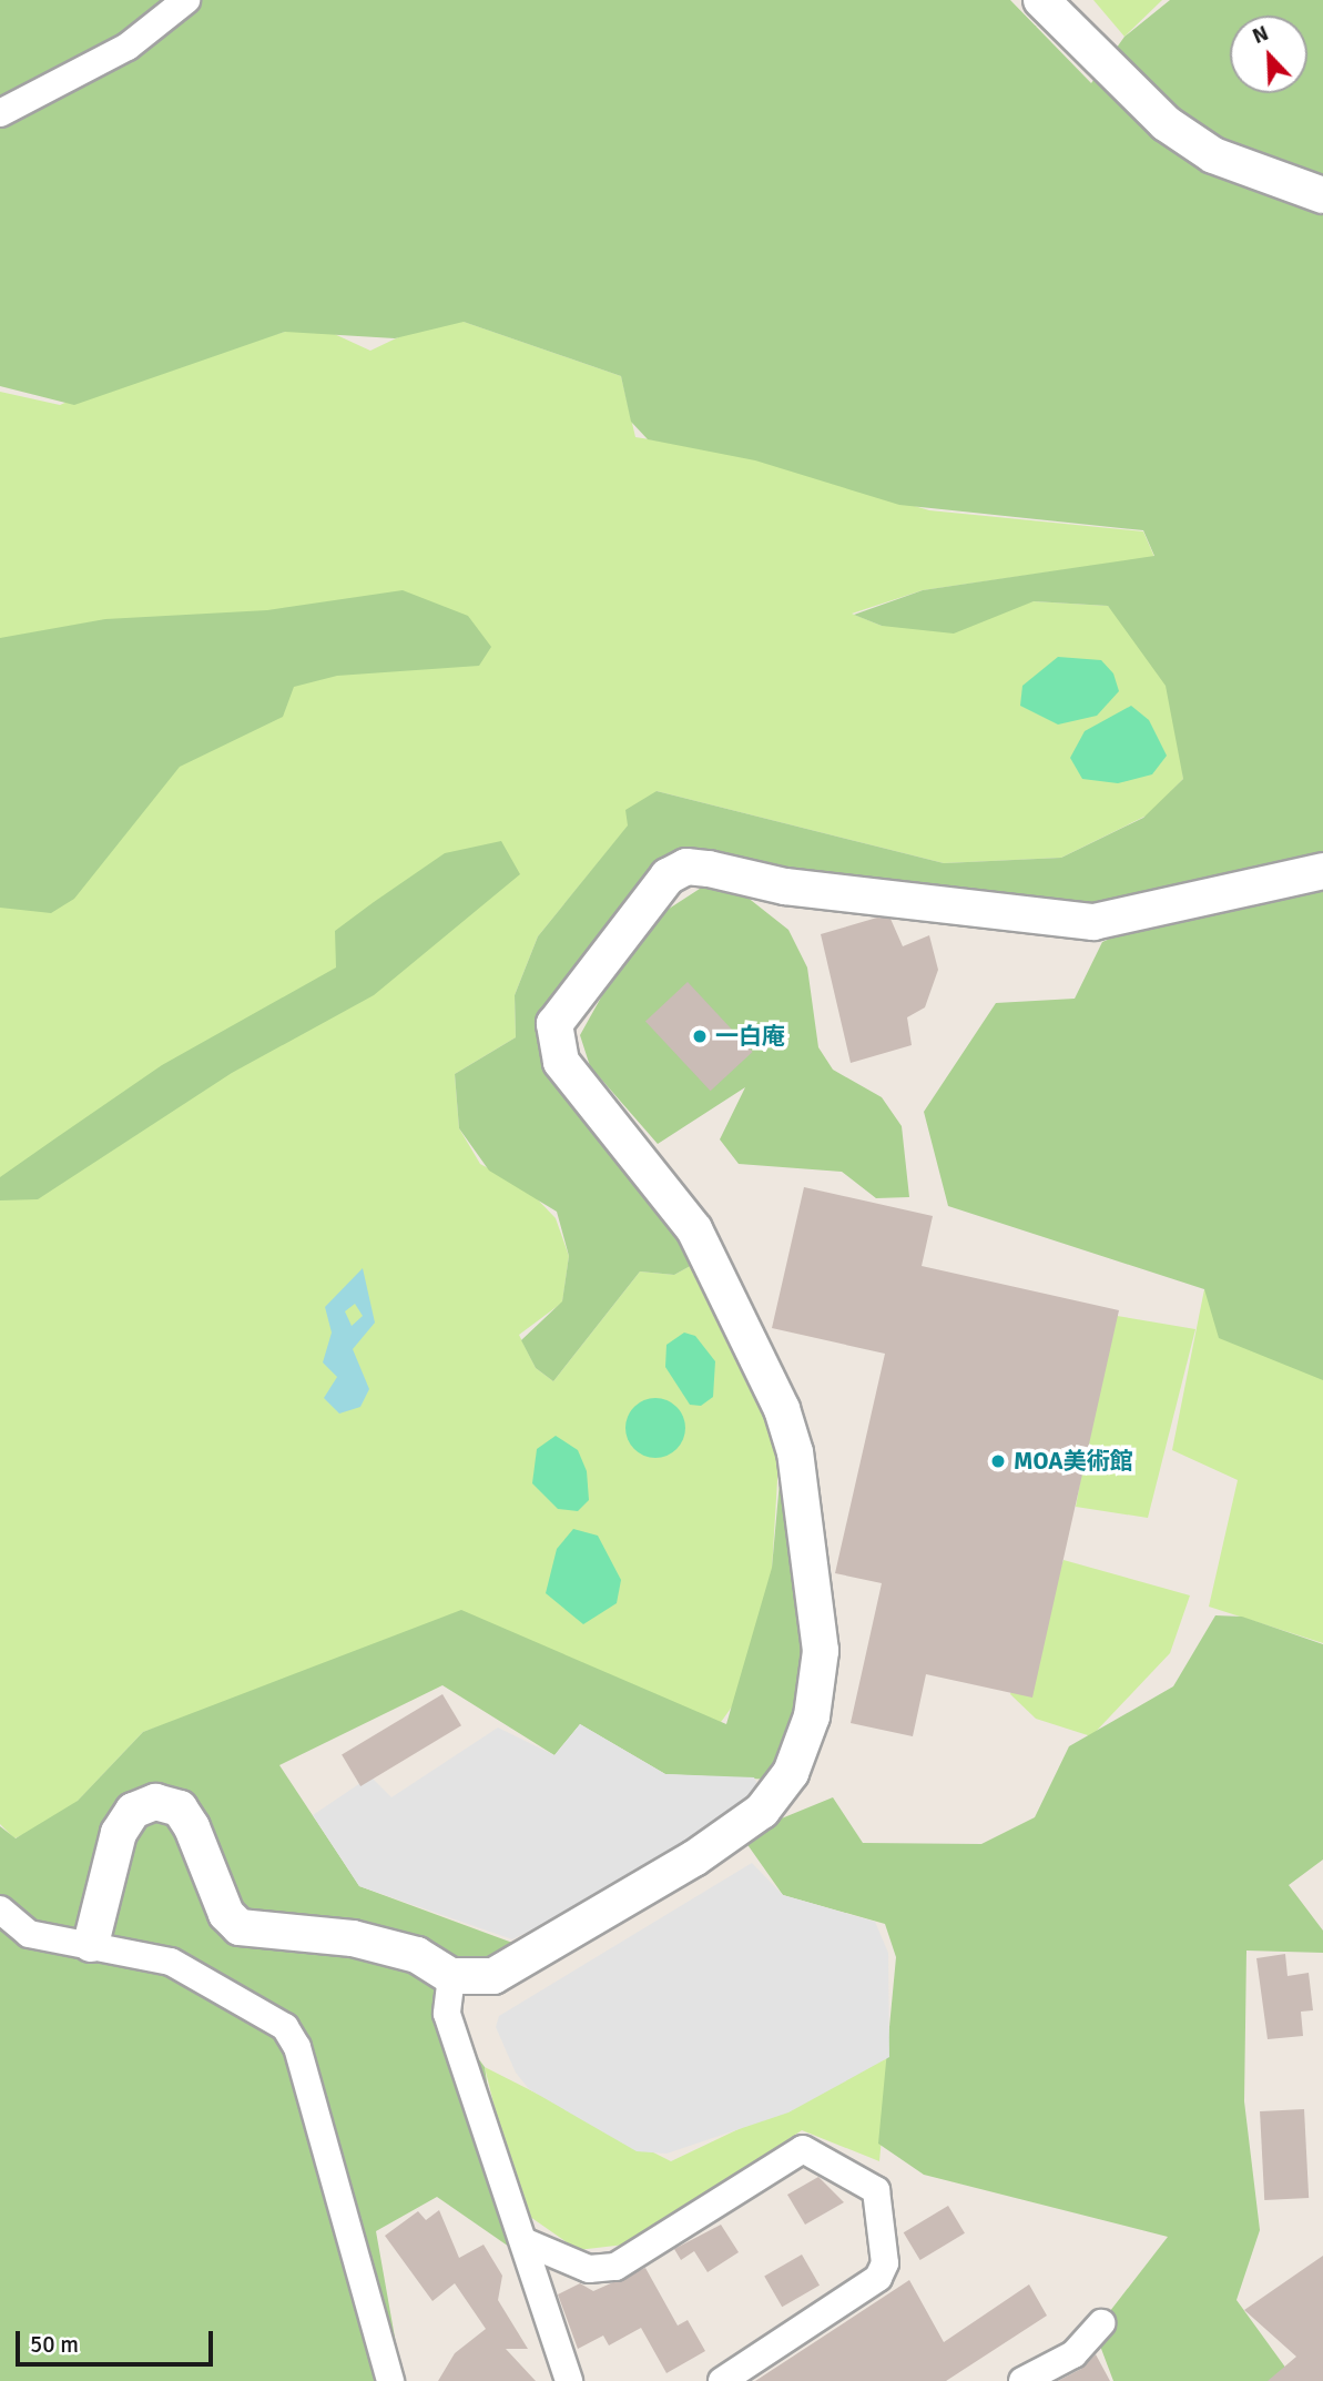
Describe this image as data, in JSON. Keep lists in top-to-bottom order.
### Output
{
  "places": ["一白庵", "MOA美術館"],
  "scale_bar": "50 m",
  "north": "top left"
}
